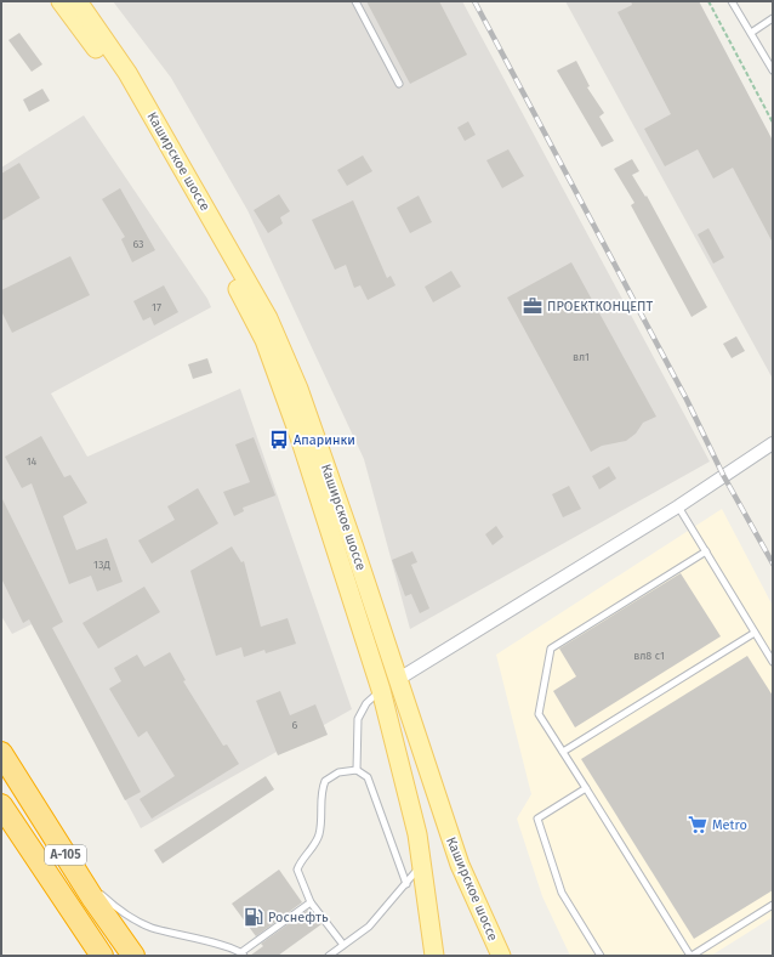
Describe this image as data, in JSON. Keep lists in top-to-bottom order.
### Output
{
  "streets": {
    "highway": ["А-105"],
    "main road": ["Каширское шоссе"]
  },
  "places": {
    "office": ["ПРОЕКТКОНЦЕПТ"],
    "bus stop": ["Апаринки"],
    "supermarket": ["Metro"],
    "fuel station": ["Роснефть"]
  },
  "house_numbers": [
    "63",
    "17",
    "вл1",
    "14",
    "13Д",
    "вл8 с1",
    "6"
  ]
}
